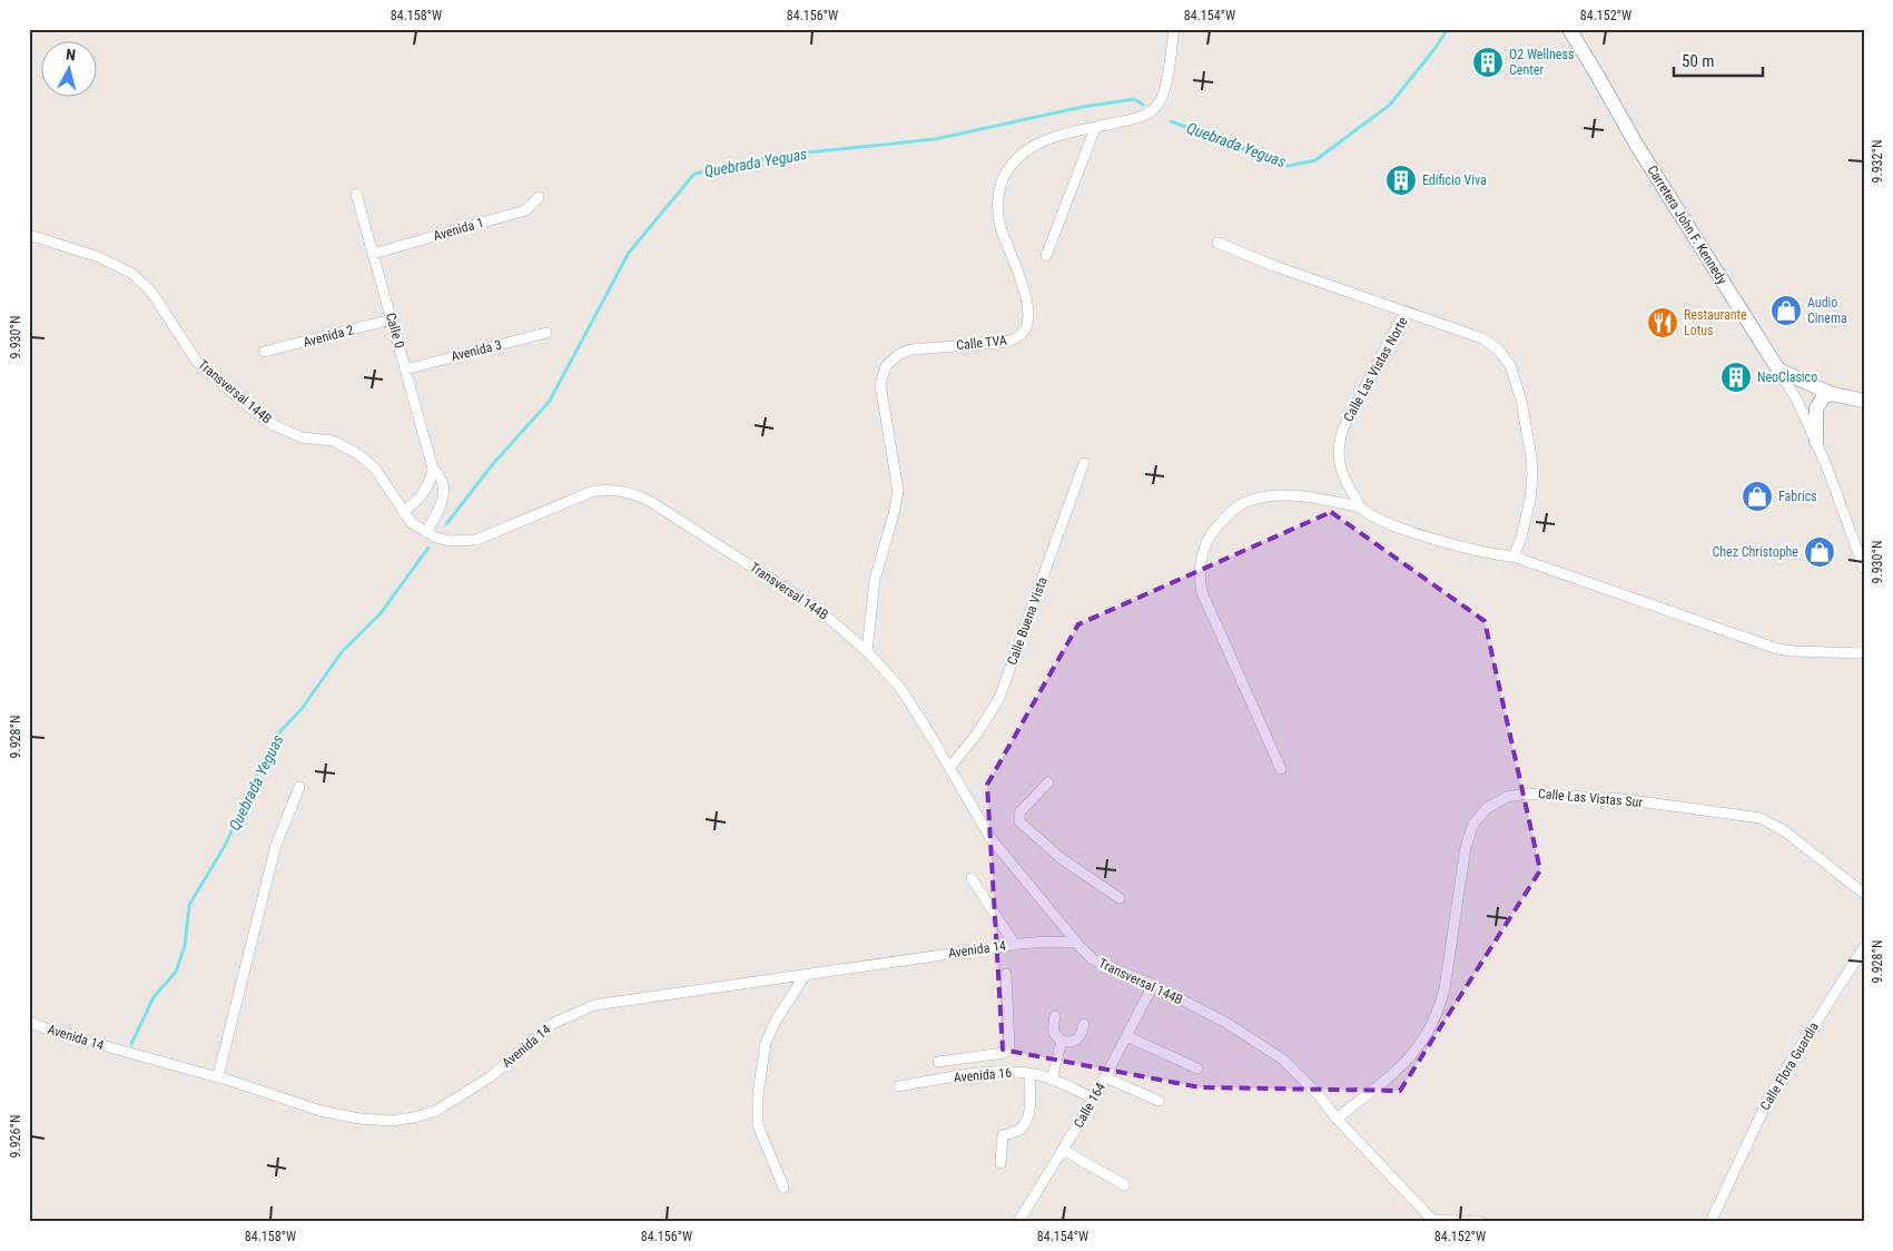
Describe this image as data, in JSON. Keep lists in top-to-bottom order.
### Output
{
  "streets": {
    "main road": ["Carretera John F. Kennedy"],
    "street": [
      "Avenida 1",
      "Calle 0",
      "Avenida 2",
      "Calle TVA",
      "Avenida 3",
      "Calle Las Vistas Norte",
      "Transversal 144B",
      "Calle Buena Vista",
      "Calle Las Vistas Sur",
      "Avenida 14",
      "Calle Flora Guardia",
      "Avenida 16",
      "Calle 164"
    ]
  },
  "crossings": [
    ["Avenida 1", "Calle 0"],
    ["Calle 0", "Avenida 2"],
    ["Calle 0", "Avenida 3"],
    ["Calle 0", "Transversal 144B"],
    ["Calle TVA", "Transversal 144B"],
    ["Transversal 144B", "Calle Buena Vista"],
    ["Transversal 144B", "Calle Las Vistas Sur"],
    ["Transversal 144B", "Avenida 14"],
    ["Transversal 144B", "Calle 164"],
    ["Avenida 16", "Calle 164"]
  ],
  "water": ["Quebrada Yeguas"],
  "places": {
    "building": ["O2 Wellness Center", "Edificio Viva", "NeoClasico"],
    "shop": ["Audio Cinema", "Fabrics", "Chez Christophe"],
    "restaurant": ["Restaurante Lotus"]
  },
  "scale_bar": "50 m",
  "north": "top",
  "coordinates": [
    "84.158°W",
    "84.156°W",
    "84.154°W",
    "84.152°W",
    "9.932°N",
    "9.930°N",
    "9.928°N",
    "9.926°N"
  ]
}
